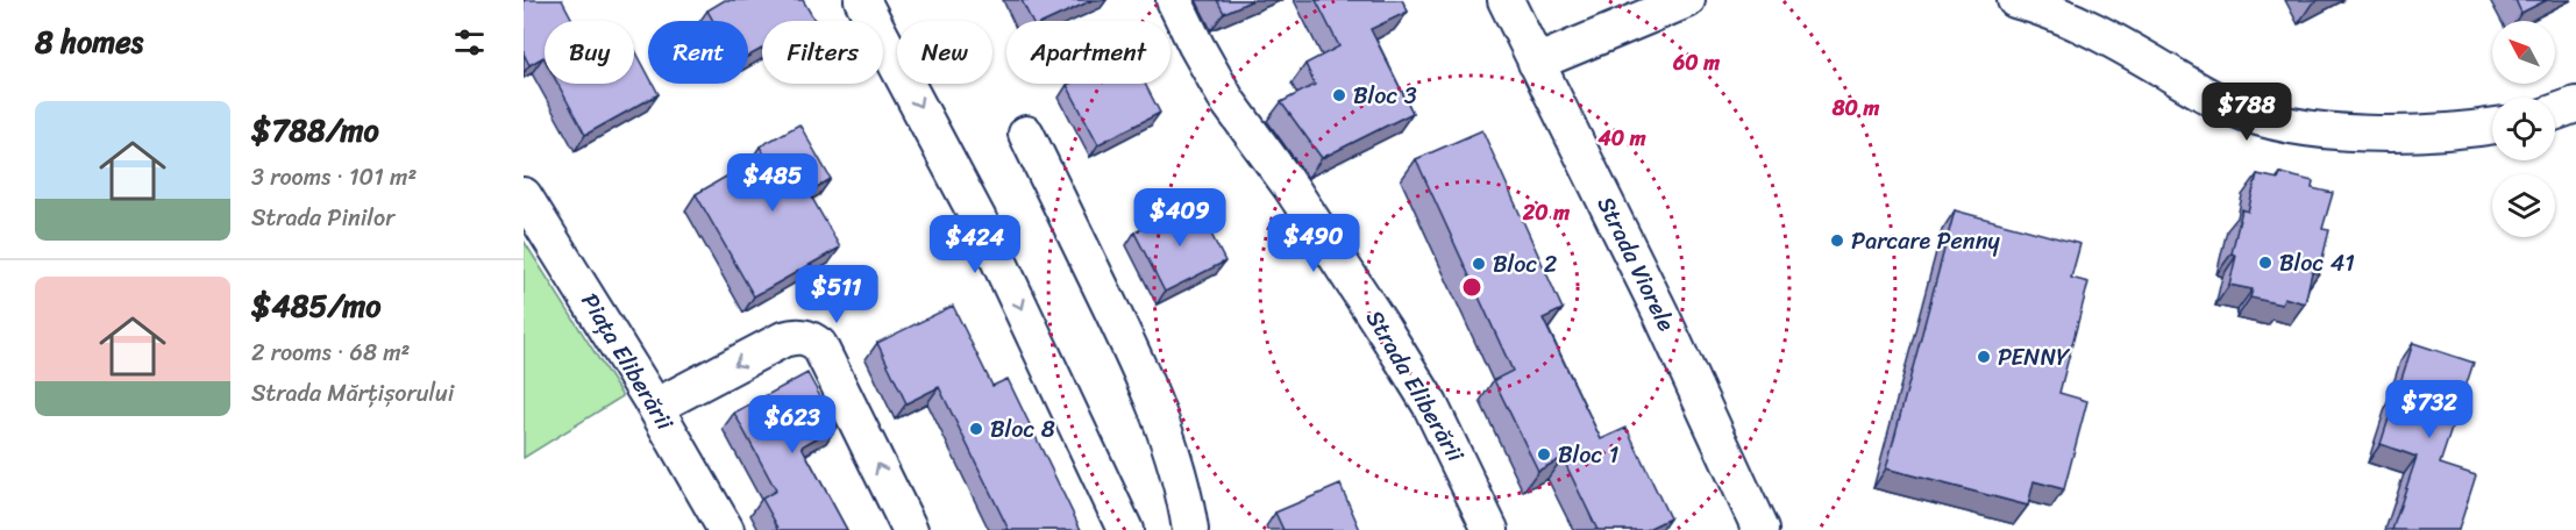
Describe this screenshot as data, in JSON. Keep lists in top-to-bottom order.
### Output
{
  "streets": {
    "street": ["Strada Viorele", "Piața Eliberării", "Strada Eliberării"]
  },
  "places": [
    "Bloc 3",
    "Parcare Penny",
    "Bloc 41",
    "Bloc 2",
    "PENNY",
    "Bloc 8",
    "Bloc 1"
  ],
  "north": "top left",
  "page": {
    "heading": "8 homes",
    "chip": [
      "Buy",
      "Rent",
      "Filters",
      "New",
      "Apartment"
    ],
    "price": [
      "$788",
      "$485",
      "$409",
      "$490",
      "$424",
      "$511",
      "$732",
      "$623"
    ],
    "list": [
      {
        "name": "$788/mo",
        "note": "3 rooms · 101 m² · Strada Pinilor"
      },
      {
        "name": "$485/mo",
        "note": "2 rooms · 68 m² · Strada Mărțișorului"
      }
    ]
  },
  "rings": [
    "60 m",
    "80 m",
    "40 m",
    "20 m"
  ]
}
